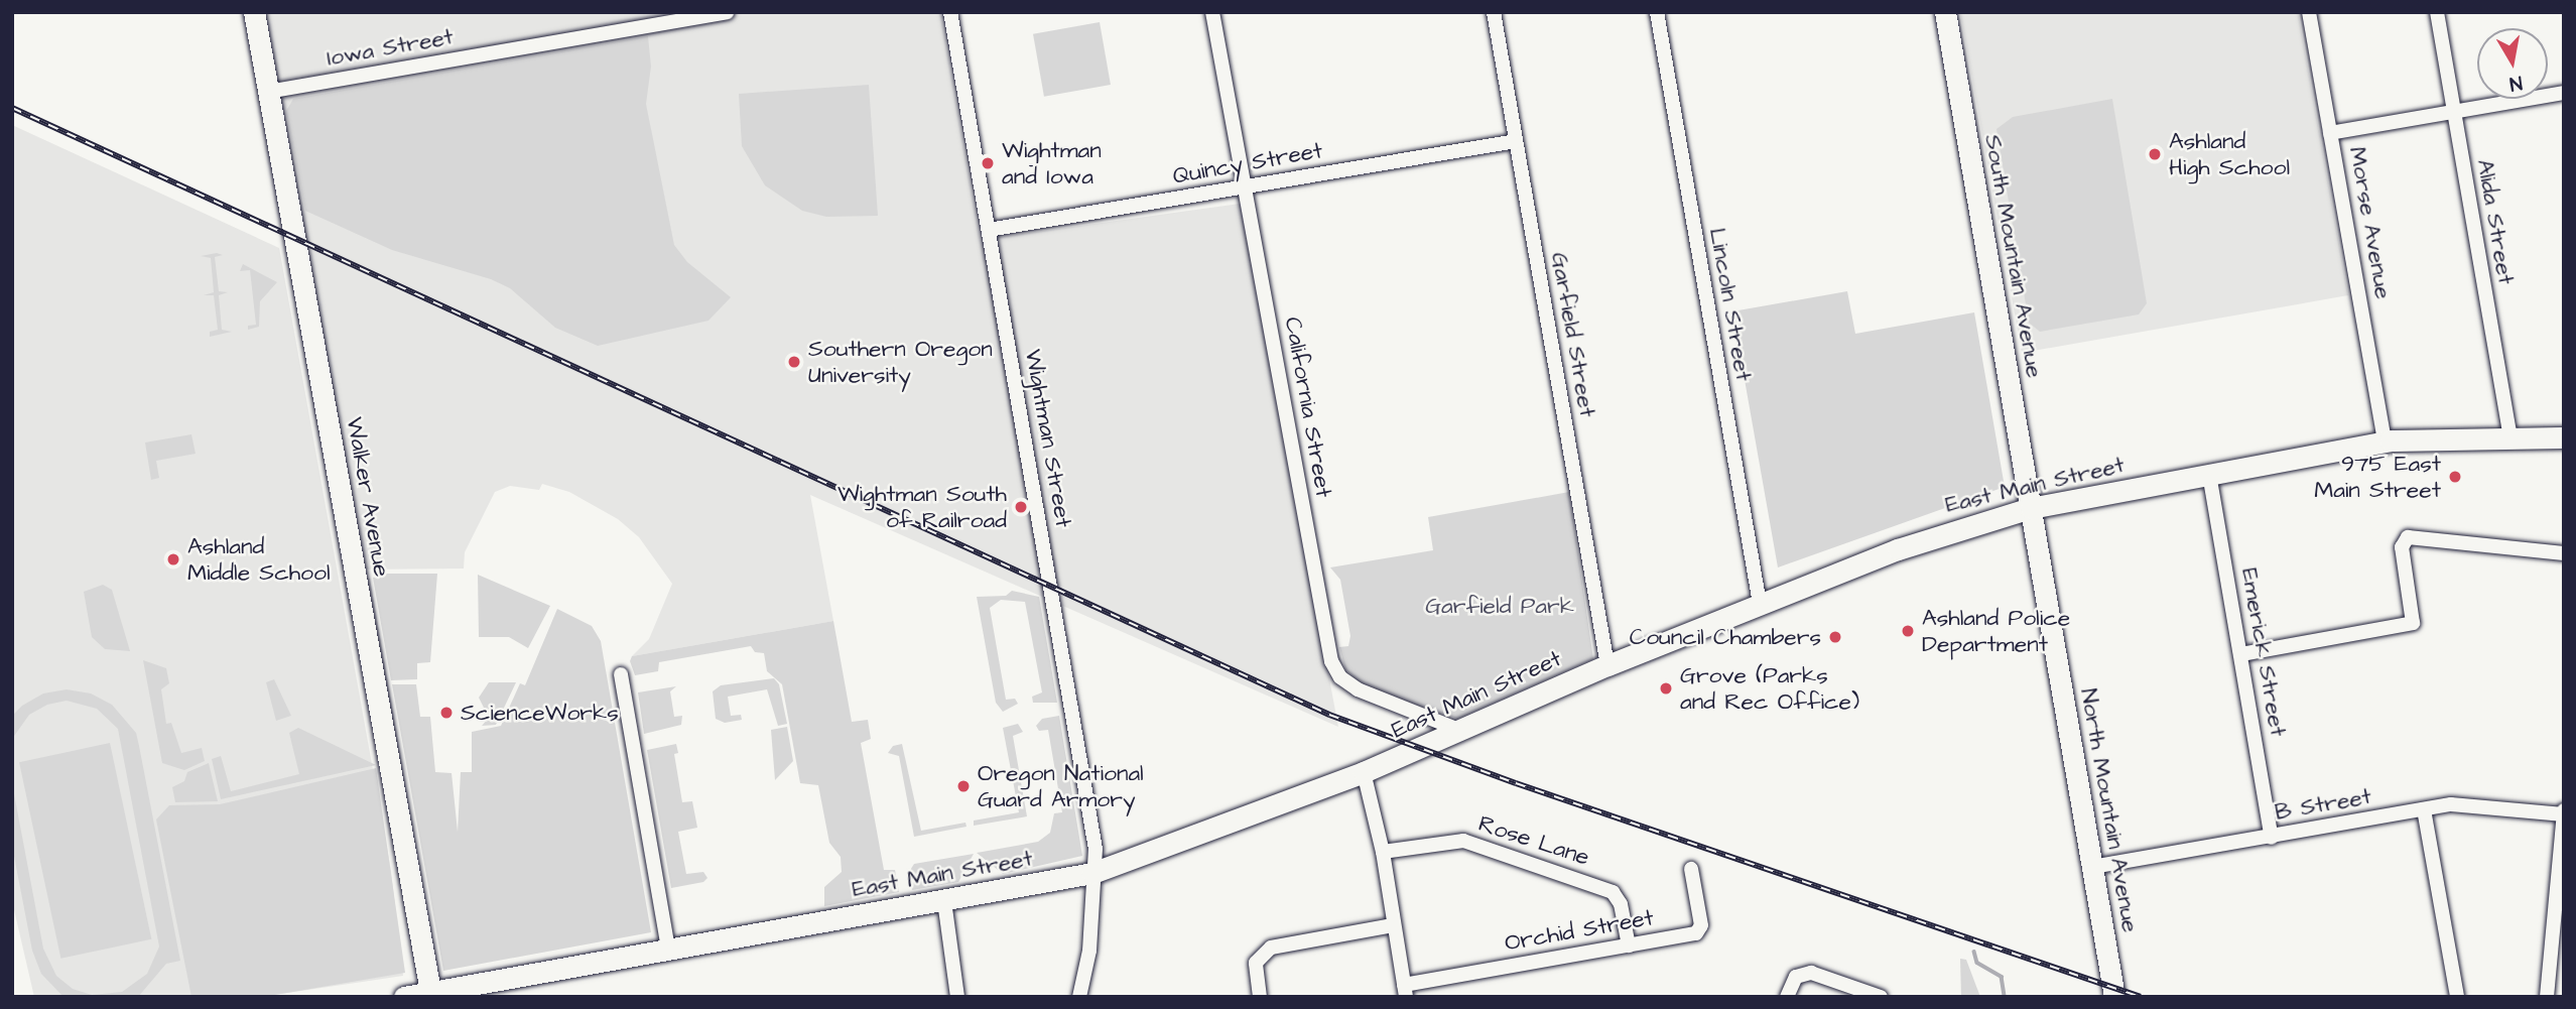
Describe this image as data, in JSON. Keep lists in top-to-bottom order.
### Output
{
  "streets": {
    "street": [
      "Iowa Street",
      "Quincy Street",
      "Alida Street",
      "Morse Avenue",
      "South Mountain Avenue",
      "Lincoln Street",
      "Garfield Street",
      "California Street",
      "Wightman Street",
      "East Main Street",
      "Walker Avenue",
      "Emerick Street",
      "B Street",
      "North Mountain Avenue",
      "Rose Lane",
      "Orchid Street"
    ]
  },
  "crossings": [
    ["Iowa Street", "Walker Avenue"],
    ["Quincy Street", "Garfield Street"],
    ["Quincy Street", "California Street"],
    ["Quincy Street", "Wightman Street"],
    ["Alida Street", "East Main Street"],
    ["Morse Avenue", "East Main Street"],
    ["South Mountain Avenue", "East Main Street"],
    ["South Mountain Avenue", "North Mountain Avenue"],
    ["Lincoln Street", "East Main Street"],
    ["Garfield Street", "East Main Street"],
    ["California Street", "East Main Street"],
    ["Wightman Street", "East Main Street"],
    ["East Main Street", "Walker Avenue"],
    ["East Main Street", "Emerick Street"],
    ["East Main Street", "North Mountain Avenue"],
    ["Emerick Street", "B Street"],
    ["B Street", "North Mountain Avenue"],
    ["Rose Lane", "Orchid Street"]
  ],
  "parks": ["Garfield Park"],
  "places": [
    "Ashland High School",
    "Wightman and Iowa",
    "Southern Oregon University",
    "975 East Main Street",
    "Wightman South of Railroad",
    "Ashland Middle School",
    "Ashland Police Department",
    "Council Chambers",
    "Grove (Parks and Rec Office)",
    "ScienceWorks",
    "Oregon National Guard Armory"
  ],
  "north": "bottom"
}
